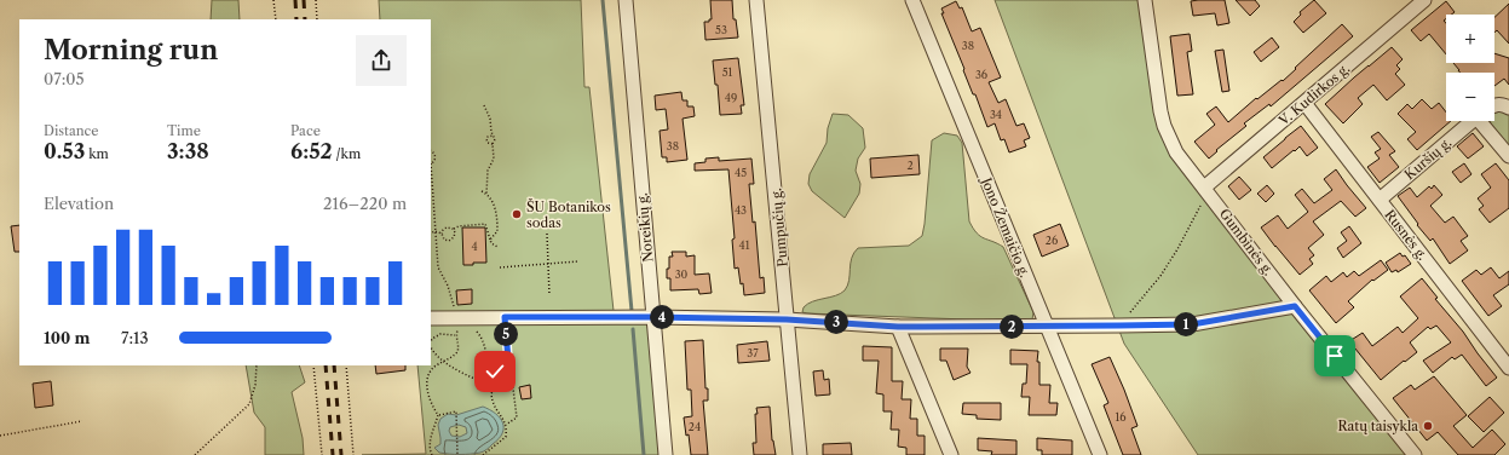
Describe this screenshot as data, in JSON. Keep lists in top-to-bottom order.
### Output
{
  "streets": {
    "street": [
      "V. Kudirkos g.",
      "Kuršių g.",
      "Noreikių g.",
      "Pumpučių g.",
      "Jono Žemaičio g.",
      "Rusnės g.",
      "Gumbinės g."
    ]
  },
  "crossings": [
    ["V. Kudirkos g.", "Rusnės g."],
    ["V. Kudirkos g.", "Gumbinės g."],
    ["Kuršių g.", "Rusnės g."]
  ],
  "places": ["ŠU Botanikos sodas", "Ratų taisykla"],
  "house_numbers": [
    "53",
    "38",
    "51",
    "36",
    "49",
    "34",
    "38",
    "2",
    "45",
    "43",
    "26",
    "41",
    "4",
    "30",
    "37",
    "16",
    "24"
  ],
  "page": {
    "map_buttons": ["+", "−"],
    "heading": ["Morning run", "07:05"],
    "stats": [
      ["Distance", "0.53 km"],
      ["Time", "3:38"],
      ["Pace", "6:52 /km"]
    ],
    "chart": ["Elevation", "216–220 m"],
    "pins": [
      "4",
      "3",
      "1",
      "2",
      "5"
    ],
    "list": [
      {
        "name": "100 m",
        "note": "7:13"
      }
    ]
  }
}
